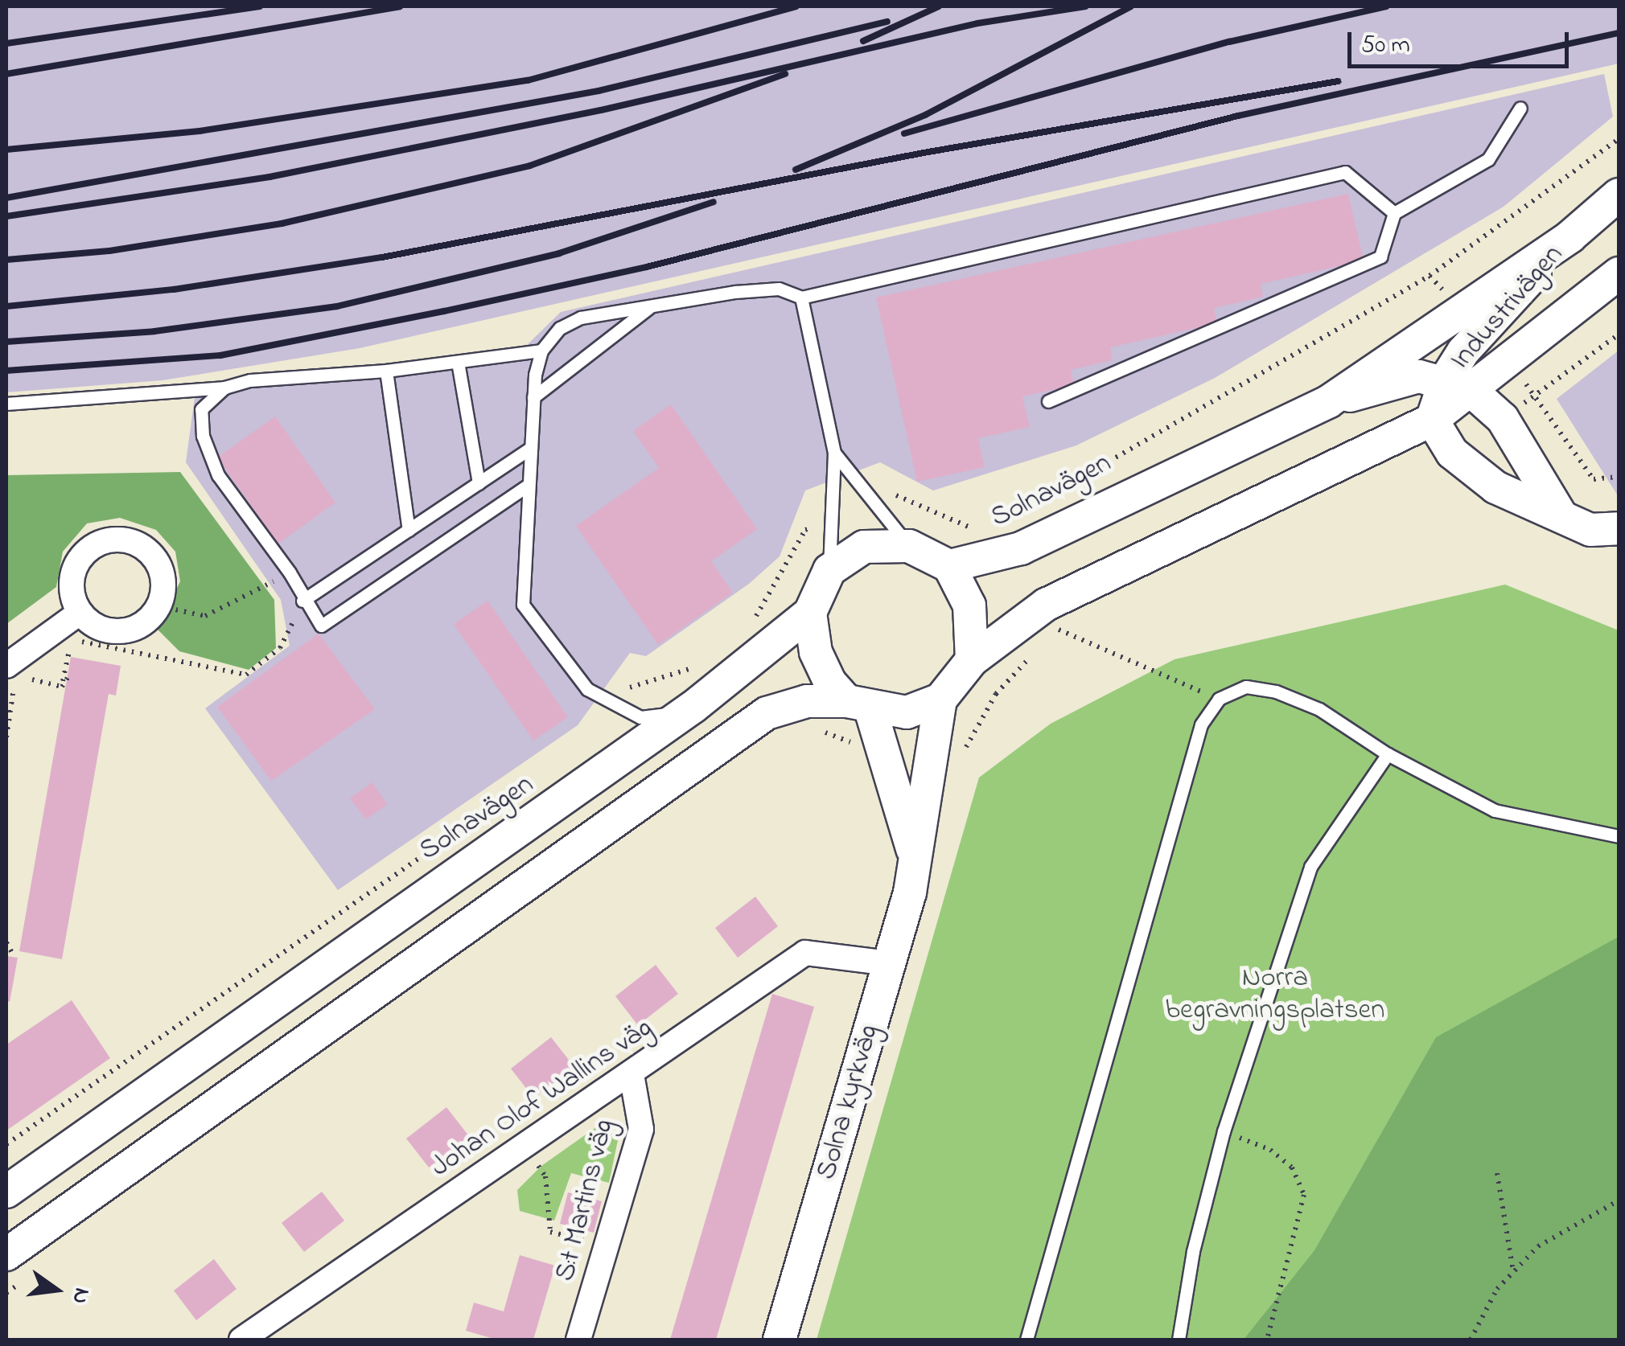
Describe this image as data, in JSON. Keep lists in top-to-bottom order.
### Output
{
  "streets": {
    "main road": ["Industrivägen", "Solnavägen", "Solna kyrkväg"],
    "street": ["Johan Olof Wallins väg", "S:t Martins väg"]
  },
  "crossings": [
    ["Industrivägen", "Solnavägen"],
    ["Solnavägen", "Solna kyrkväg"],
    ["Johan Olof Wallins väg", "Solna kyrkväg"],
    ["Johan Olof Wallins väg", "S:t Martins väg"]
  ],
  "parks": ["Norra begravningsplatsen"],
  "scale_bar": "50 m",
  "north": "right"
}
